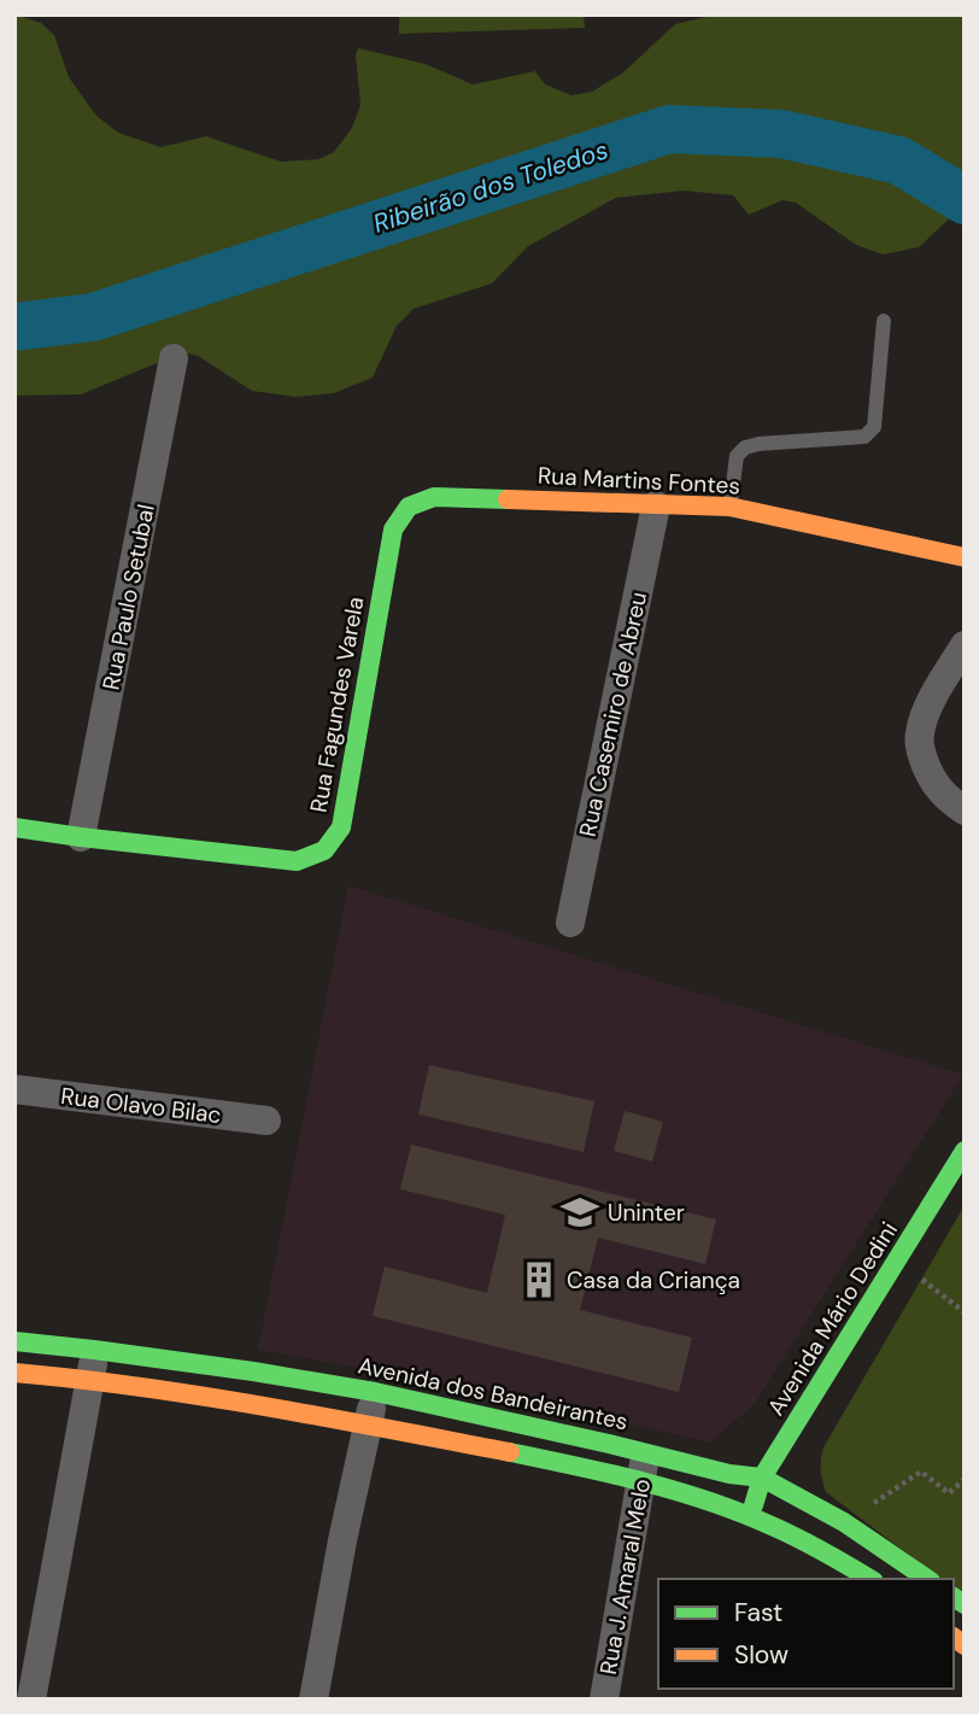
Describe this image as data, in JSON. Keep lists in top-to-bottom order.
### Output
{
  "streets": {
    "main road": [
      "Rua Martins Fontes",
      "Rua Fagundes Varela",
      "Avenida Mário Dedini",
      "Avenida dos Bandeirantes"
    ],
    "street": [
      "Rua Paulo Setubal",
      "Rua Casemiro de Abreu",
      "Rua Olavo Bilac",
      "Rua J. Amaral Melo"
    ]
  },
  "crossings": [
    ["Rua Martins Fontes", "Rua Fagundes Varela"],
    ["Rua Martins Fontes", "Rua Casemiro de Abreu"],
    ["Rua Paulo Setubal", "Rua Fagundes Varela"],
    ["Avenida Mário Dedini", "Avenida dos Bandeirantes"],
    ["Avenida dos Bandeirantes", "Rua J. Amaral Melo"]
  ],
  "water": ["Ribeirão dos Toledos"],
  "places": {
    "school or university": ["Uninter"],
    "building": ["Casa da Criança"]
  },
  "legend": ["Fast", "Slow"]
}
